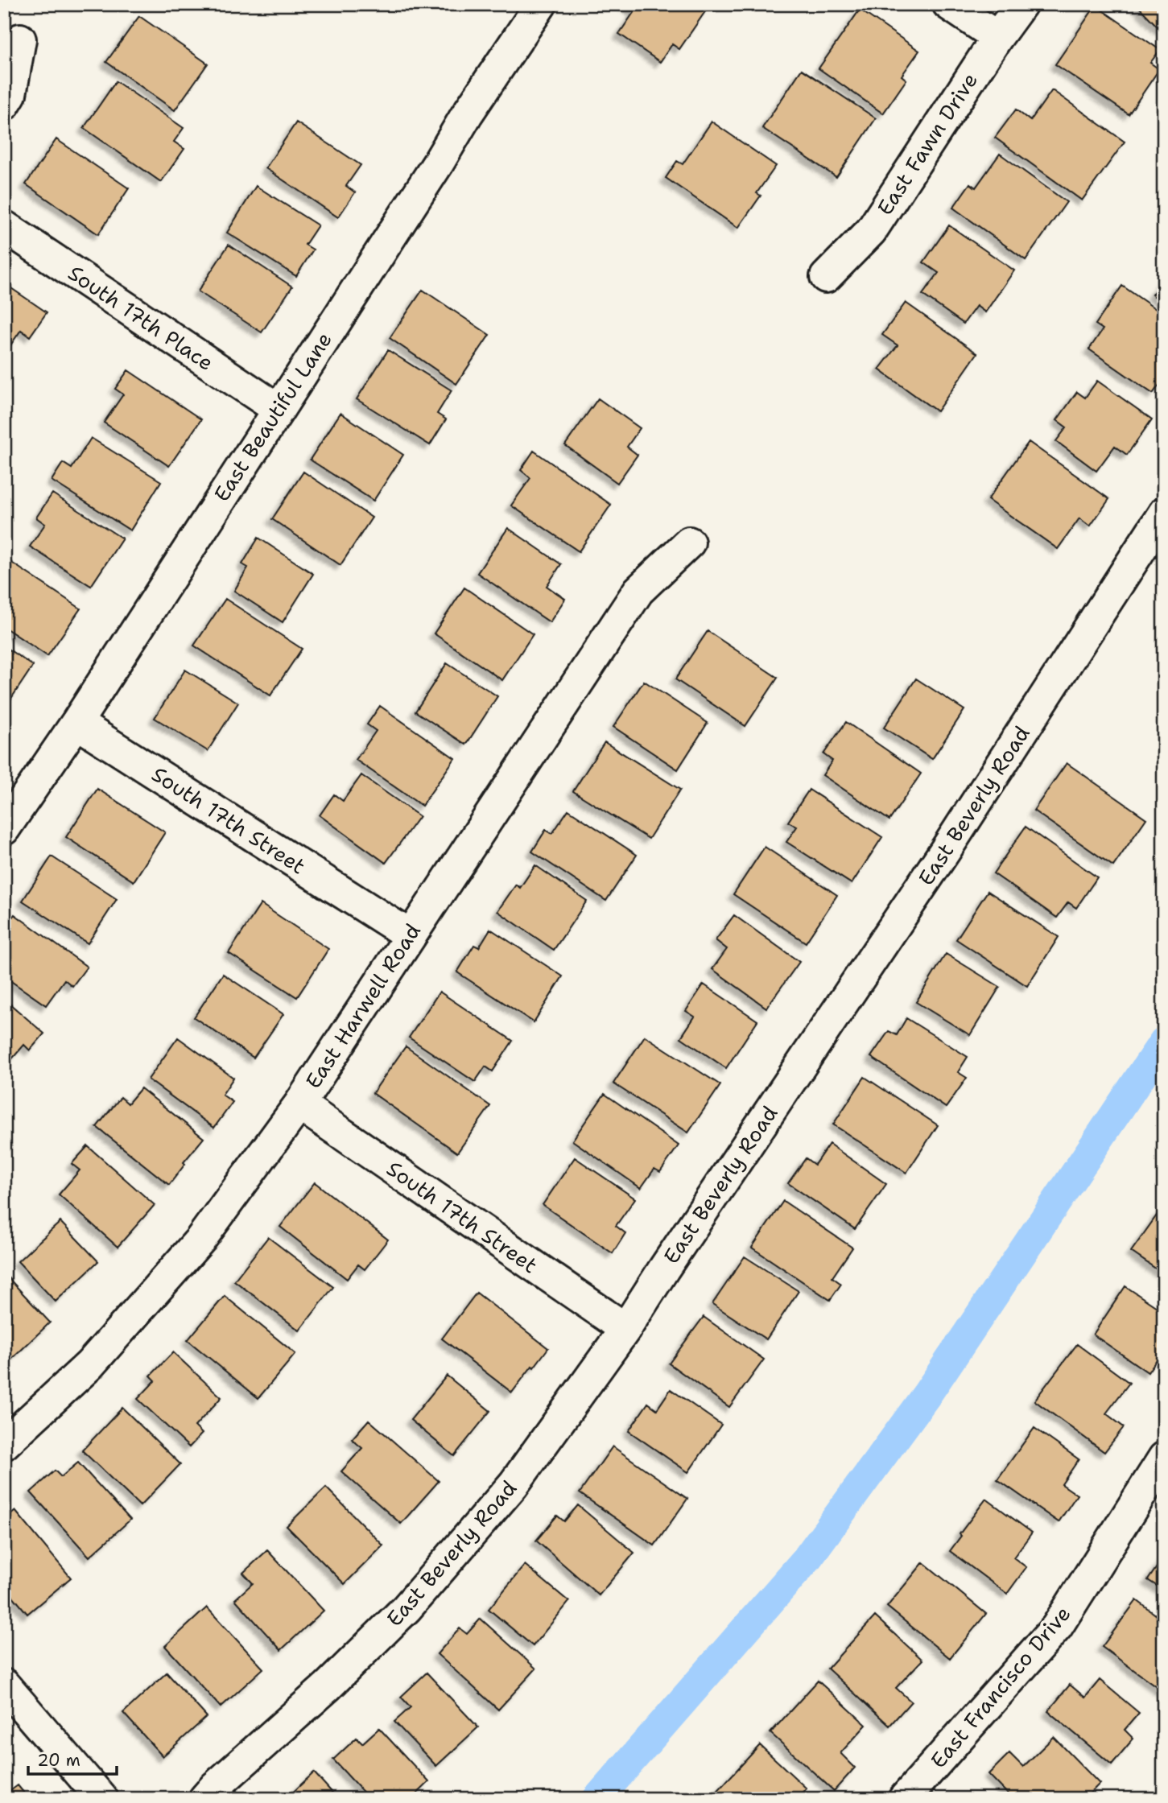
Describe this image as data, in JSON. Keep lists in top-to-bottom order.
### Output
{
  "streets": {
    "street": [
      "East Fawn Drive",
      "South 17th Place",
      "East Beautiful Lane",
      "East Beverly Road",
      "South 17th Street",
      "East Harwell Road",
      "East Francisco Drive"
    ]
  },
  "crossings": [
    ["South 17th Place", "East Beautiful Lane"],
    ["East Beautiful Lane", "South 17th Street"],
    ["East Beverly Road", "South 17th Street"],
    ["South 17th Street", "East Harwell Road"]
  ],
  "scale_bar": "20 m"
}
